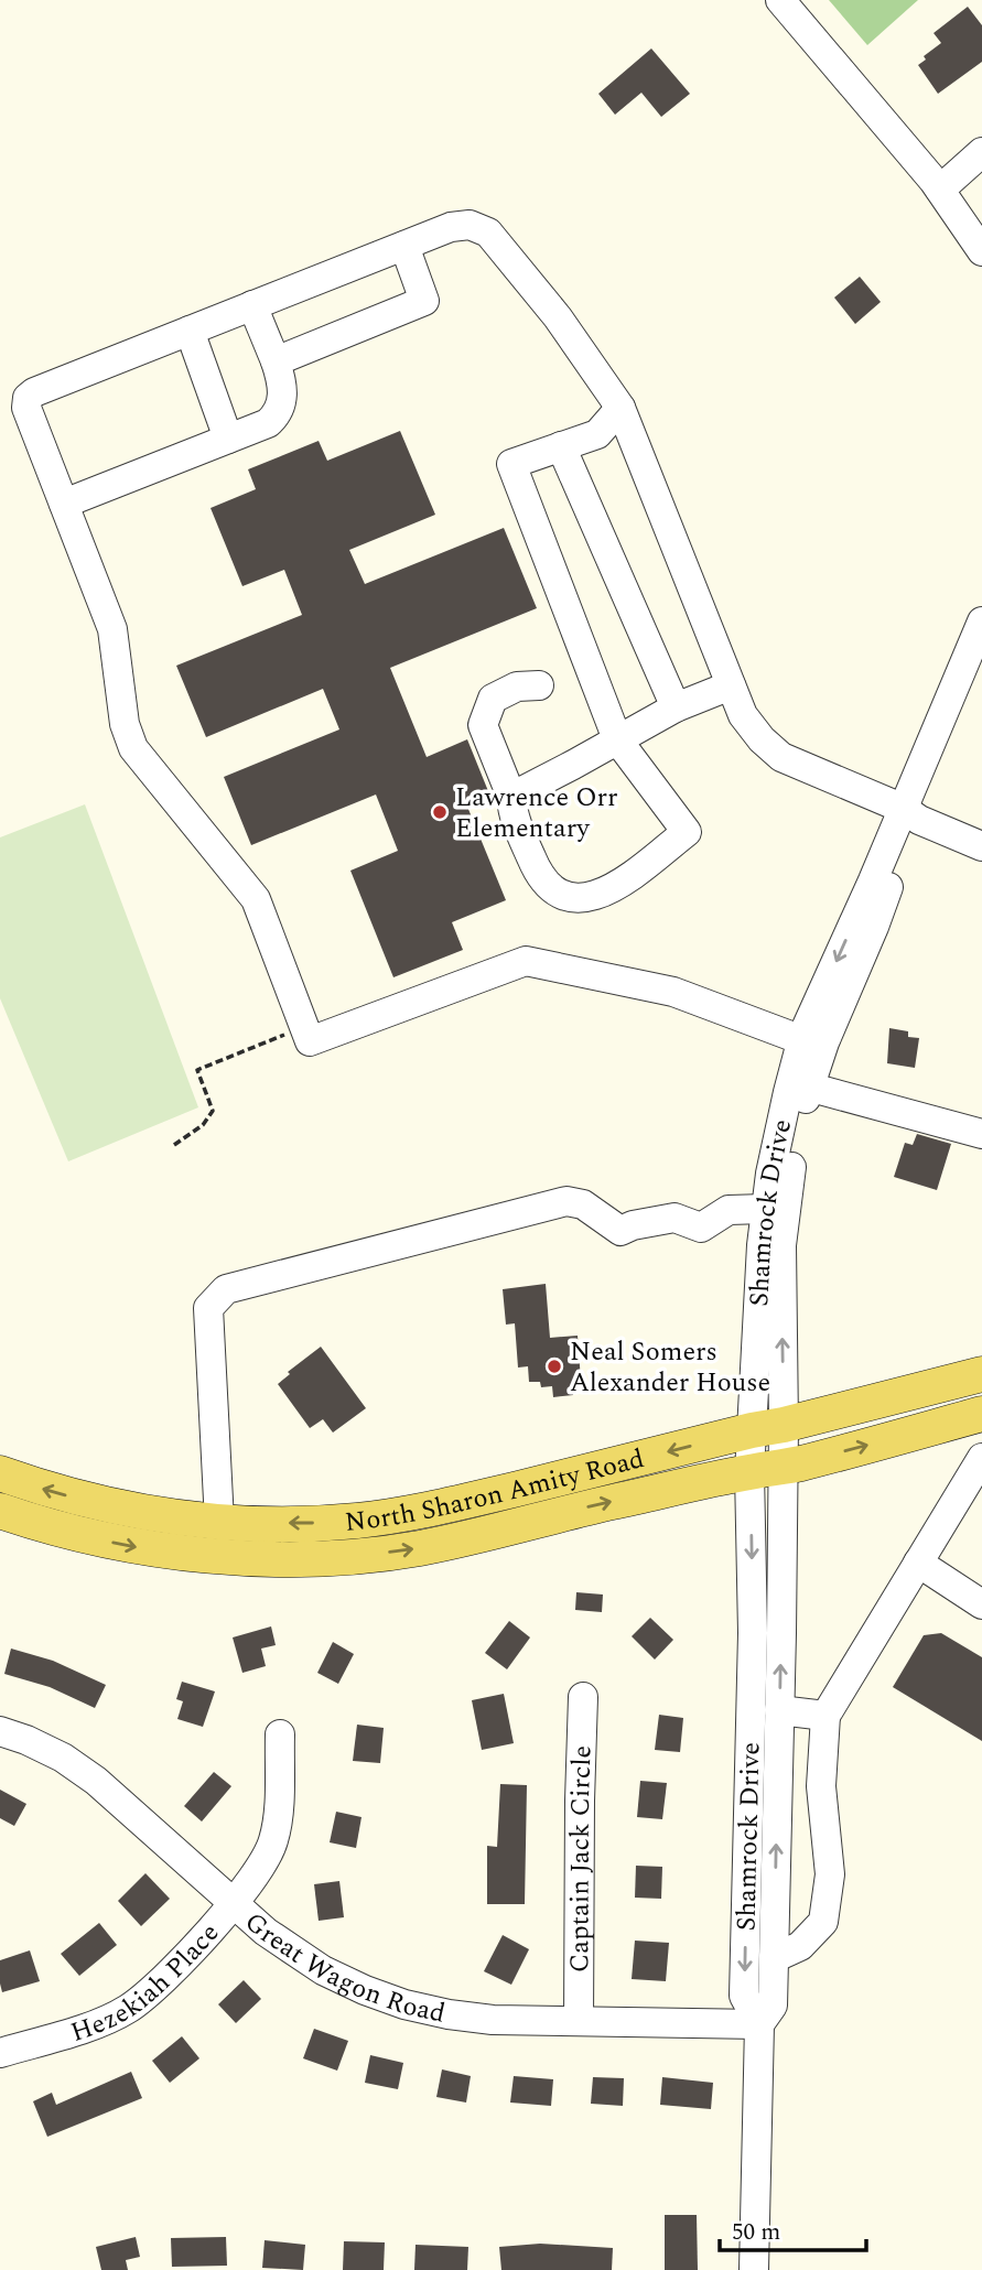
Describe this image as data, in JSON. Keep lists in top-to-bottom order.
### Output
{
  "streets": {
    "main road": ["North Sharon Amity Road"],
    "street": [
      "Shamrock Drive",
      "Captain Jack Circle",
      "Great Wagon Road",
      "Hezekiah Place"
    ]
  },
  "crossings": [
    ["Shamrock Drive", "North Sharon Amity Road"],
    ["Shamrock Drive", "Great Wagon Road"],
    ["Captain Jack Circle", "Great Wagon Road"],
    ["Great Wagon Road", "Hezekiah Place"]
  ],
  "places": ["Lawrence Orr Elementary", "Neal Somers Alexander House"],
  "scale_bar": "50 m"
}
